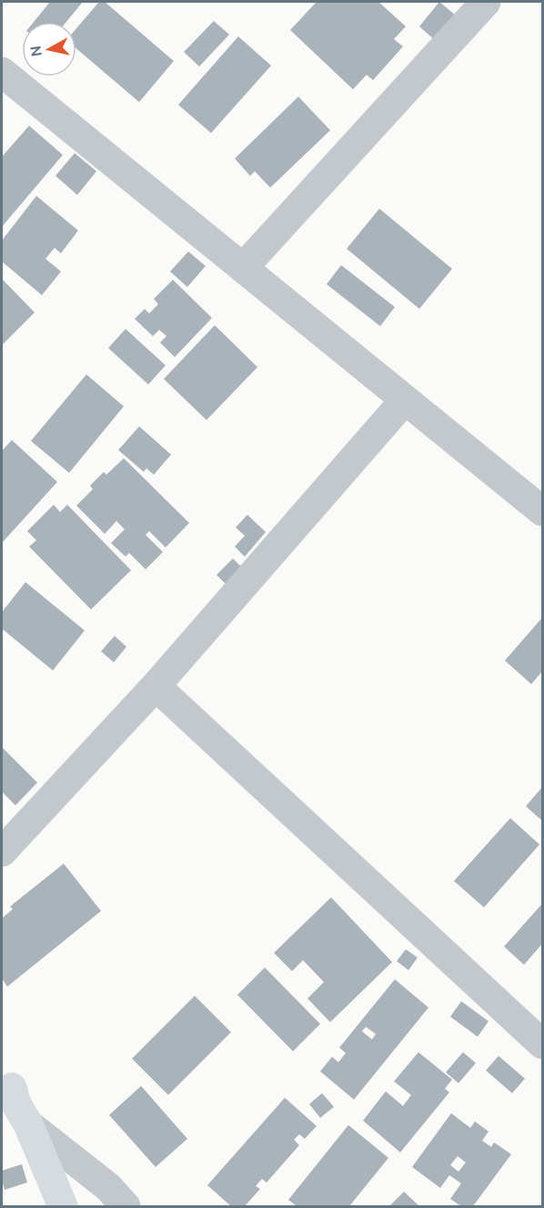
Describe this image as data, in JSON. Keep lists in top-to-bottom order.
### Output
{
  "north": "left"
}
